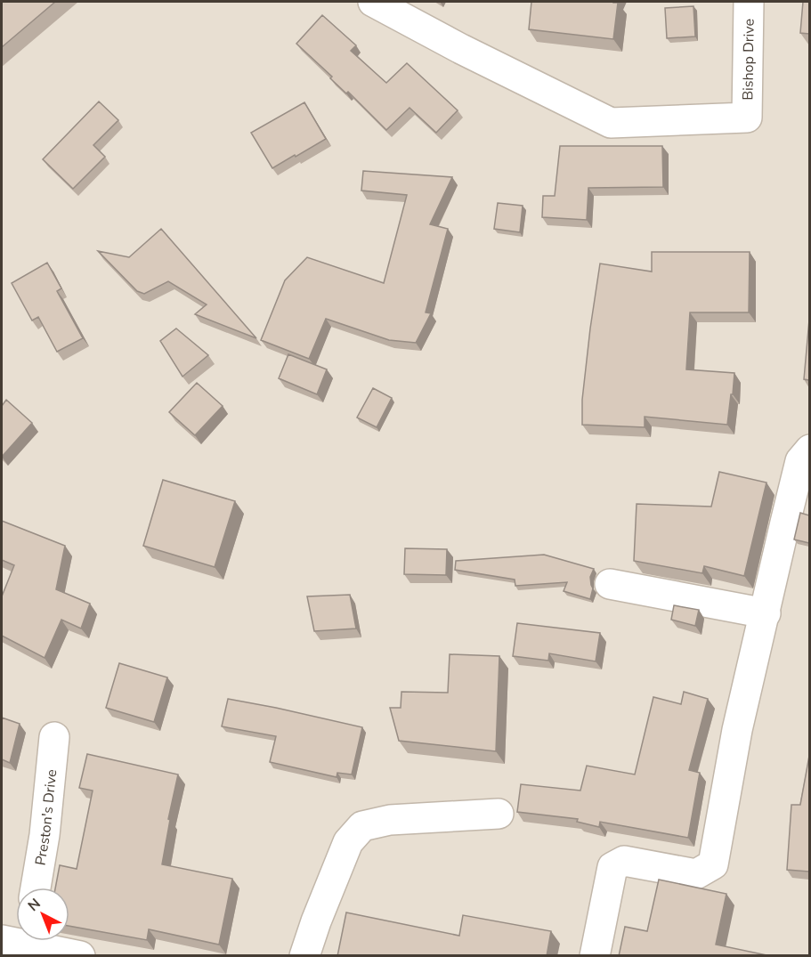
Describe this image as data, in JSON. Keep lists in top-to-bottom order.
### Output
{
  "streets": {
    "street": ["Bishop Drive", "Preston's Drive"]
  },
  "north": "top left"
}
